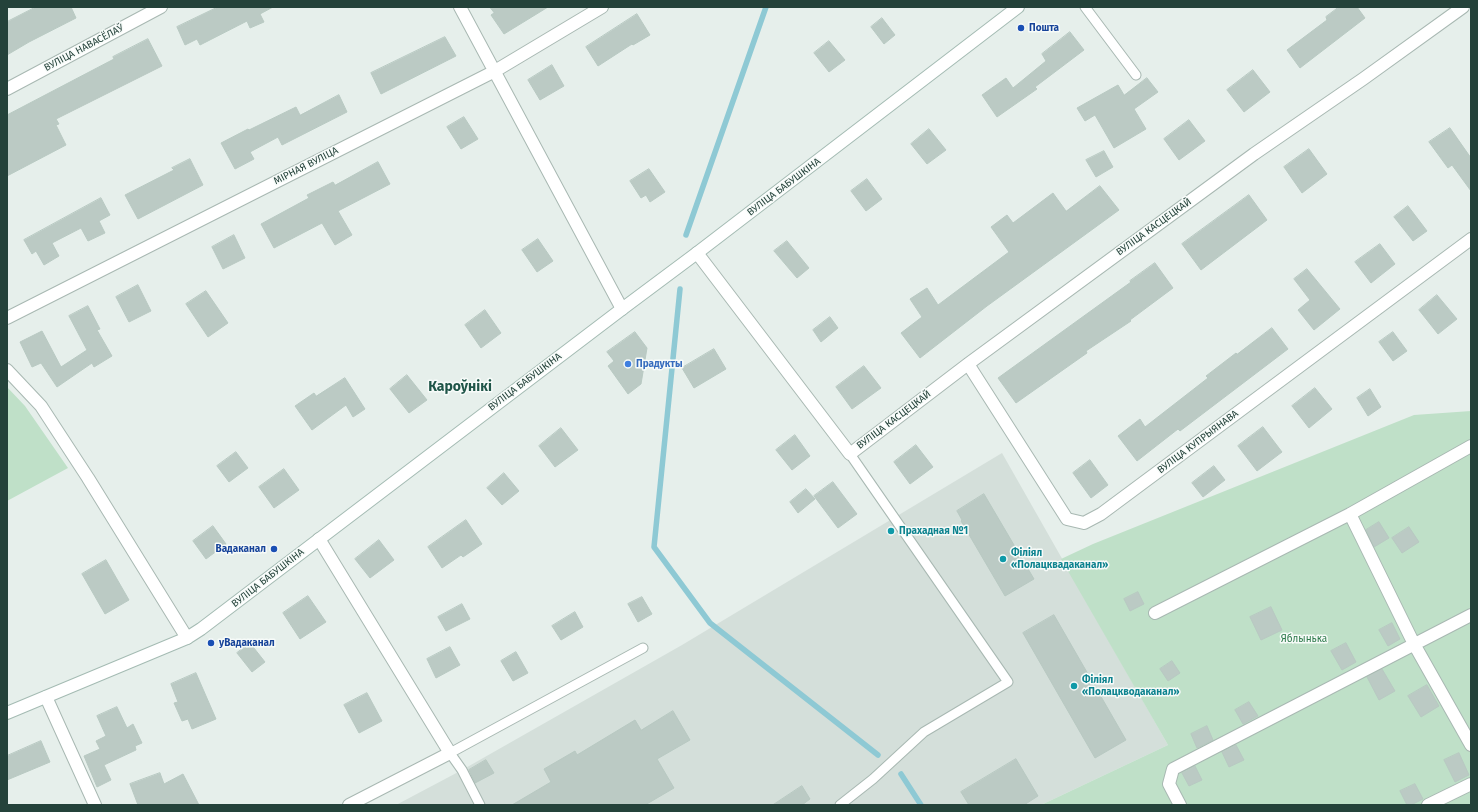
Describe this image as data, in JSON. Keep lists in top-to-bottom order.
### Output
{
  "streets": {
    "street": [
      "ВУЛІЦА НАВАСЁЛАЎ",
      "МІРНАЯ ВУЛІЦА",
      "ВУЛІЦА БАБУШКІНА",
      "ВУЛІЦА КАСЦЕЦКАЙ",
      "ВУЛІЦА КУПРЫЯНАВА"
    ]
  },
  "crossings": [
    ["ВУЛІЦА КАСЦЕЦКАЙ", "ВУЛІЦА КУПРЫЯНАВА"]
  ],
  "districts": ["Кароўнікі"],
  "parks": ["Яблынька"],
  "places": [
    "Пошта",
    "Прадукты",
    "Прахадная №1",
    "Вадаканал",
    "Філіял «Полацквадаканал»",
    "уВадаканал",
    "Філіял «Полацкводаканал»"
  ]
}
